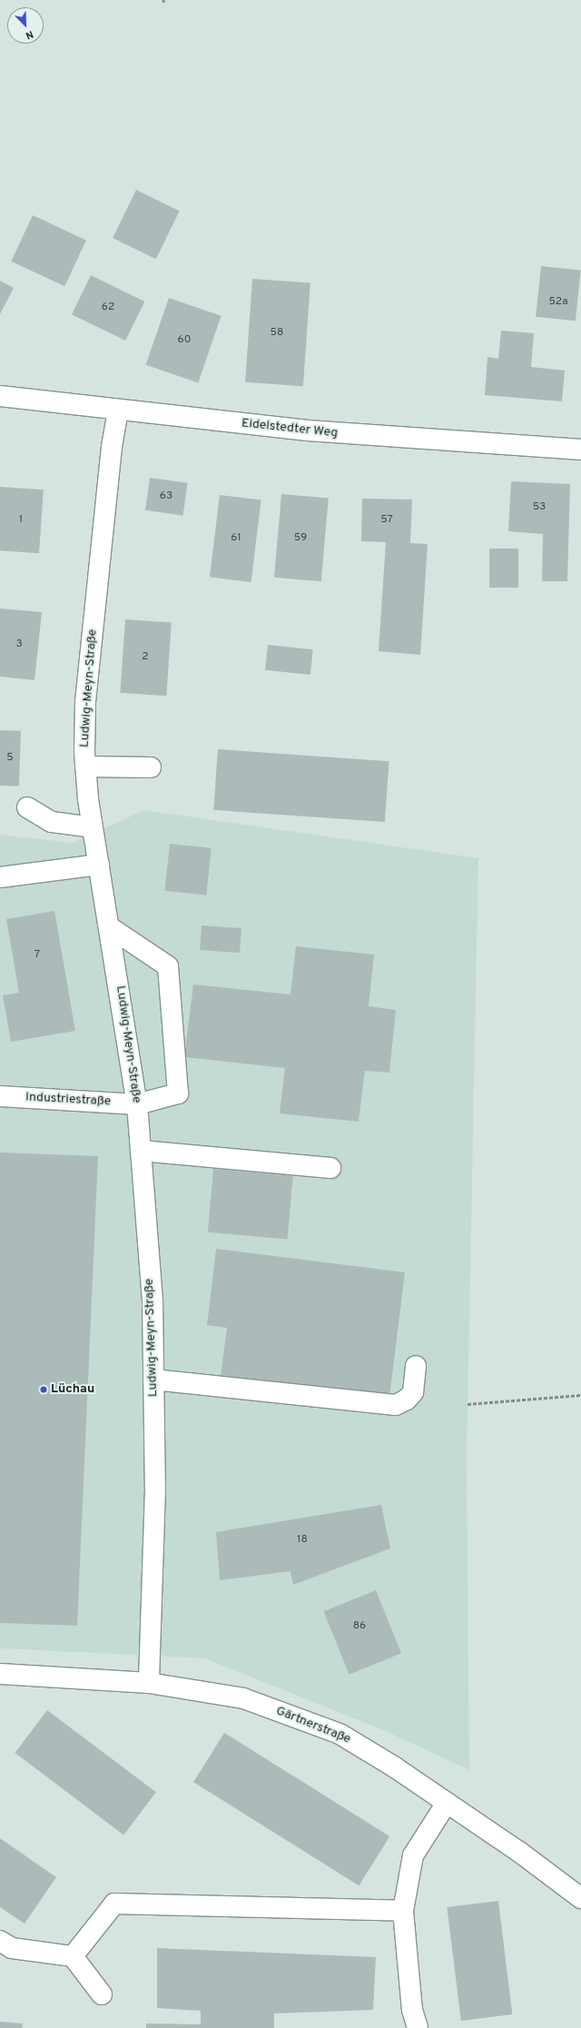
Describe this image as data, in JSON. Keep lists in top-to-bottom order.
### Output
{
  "streets": {
    "street": [
      "Eidelstedter Weg",
      "Ludwig-Meyn-Straße",
      "Industriestraße",
      "Gärtnerstraße"
    ]
  },
  "crossings": [
    ["Eidelstedter Weg", "Ludwig-Meyn-Straße"],
    ["Ludwig-Meyn-Straße", "Industriestraße"],
    ["Ludwig-Meyn-Straße", "Gärtnerstraße"]
  ],
  "places": ["Lüchau"],
  "house_numbers": [
    "52a",
    "62",
    "58",
    "60",
    "63",
    "53",
    "1",
    "57",
    "61",
    "59",
    "3",
    "2",
    "5",
    "7",
    "18",
    "86"
  ],
  "north": "bottom right"
}
